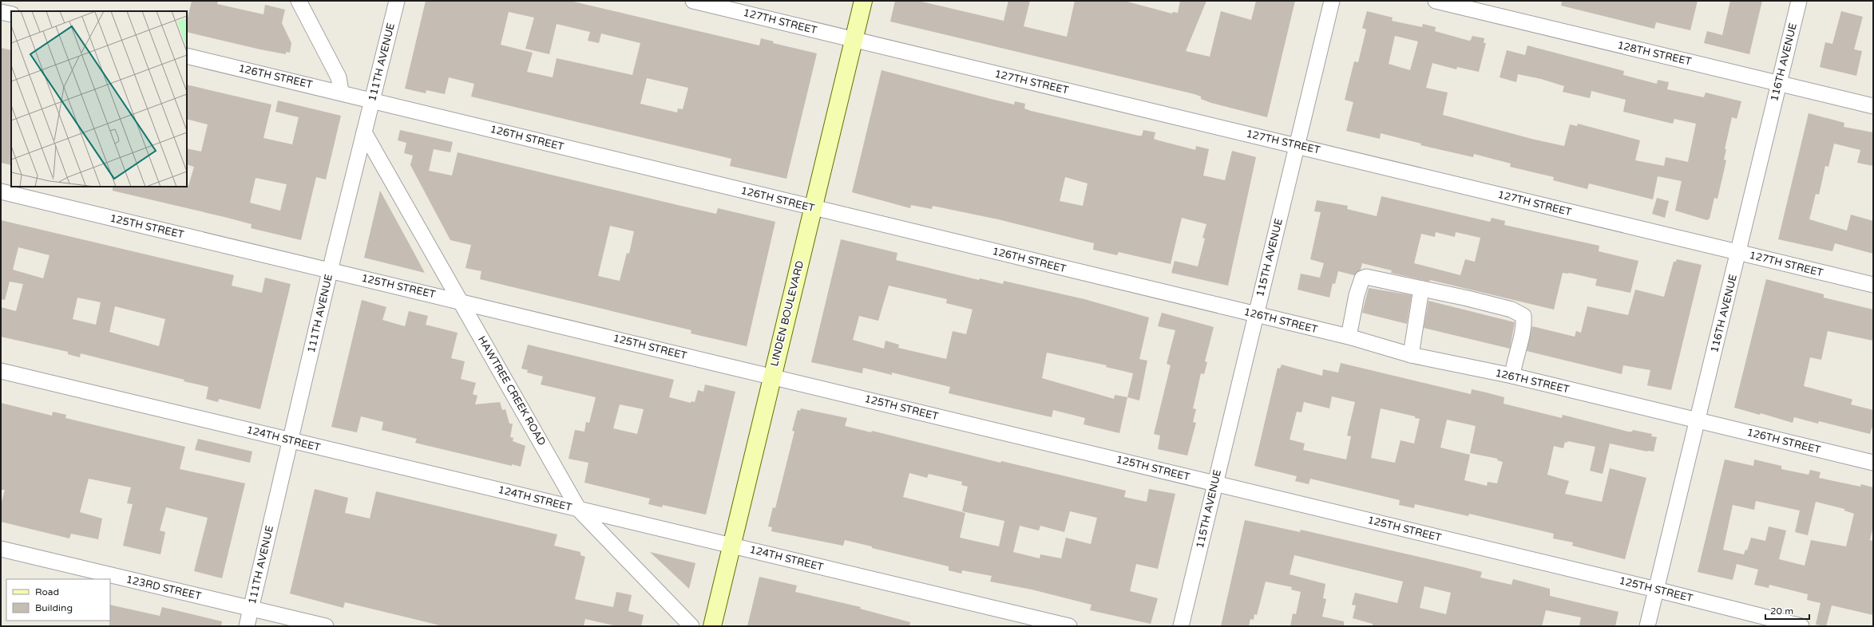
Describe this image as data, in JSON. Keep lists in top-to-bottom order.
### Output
{
  "streets": {
    "main road": ["LINDEN BOULEVARD"],
    "street": [
      "127TH STREET",
      "128TH STREET",
      "111TH AVENUE",
      "116TH AVENUE",
      "126TH STREET",
      "125TH STREET",
      "115TH AVENUE",
      "HAWTREE CREEK ROAD",
      "124TH STREET",
      "123RD STREET"
    ]
  },
  "crossings": [
    ["127TH STREET", "116TH AVENUE"],
    ["127TH STREET", "115TH AVENUE"],
    ["127TH STREET", "LINDEN BOULEVARD"],
    ["128TH STREET", "116TH AVENUE"],
    ["111TH AVENUE", "126TH STREET"],
    ["111TH AVENUE", "125TH STREET"],
    ["111TH AVENUE", "HAWTREE CREEK ROAD"],
    ["111TH AVENUE", "124TH STREET"],
    ["111TH AVENUE", "123RD STREET"],
    ["116TH AVENUE", "126TH STREET"],
    ["116TH AVENUE", "125TH STREET"],
    ["126TH STREET", "115TH AVENUE"],
    ["126TH STREET", "LINDEN BOULEVARD"],
    ["125TH STREET", "115TH AVENUE"],
    ["125TH STREET", "LINDEN BOULEVARD"],
    ["125TH STREET", "HAWTREE CREEK ROAD"],
    ["LINDEN BOULEVARD", "124TH STREET"],
    ["HAWTREE CREEK ROAD", "124TH STREET"]
  ],
  "legend": ["Road", "Building"],
  "scale_bar": "20 m"
}
